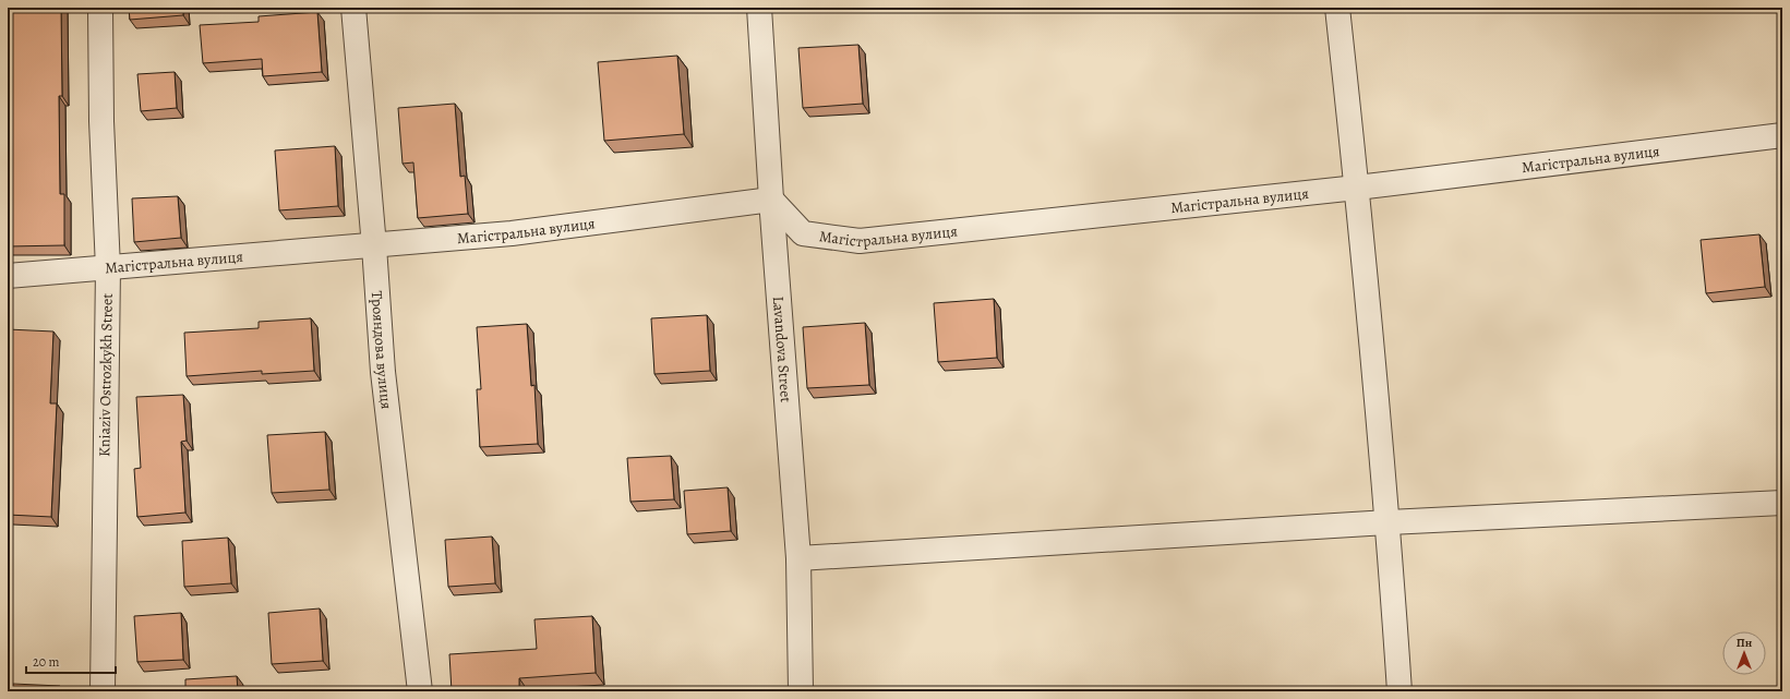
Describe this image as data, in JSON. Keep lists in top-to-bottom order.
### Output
{
  "streets": {
    "street": [
      "Магістральна вулиця",
      "Lavandova Street",
      "Трояндова вулиця",
      "Kniaziv Ostrozkykh Street"
    ]
  },
  "crossings": [
    ["Магістральна вулиця", "Lavandova Street"],
    ["Магістральна вулиця", "Трояндова вулиця"],
    ["Магістральна вулиця", "Kniaziv Ostrozkykh Street"]
  ],
  "scale_bar": "20 m",
  "north": "top"
}
